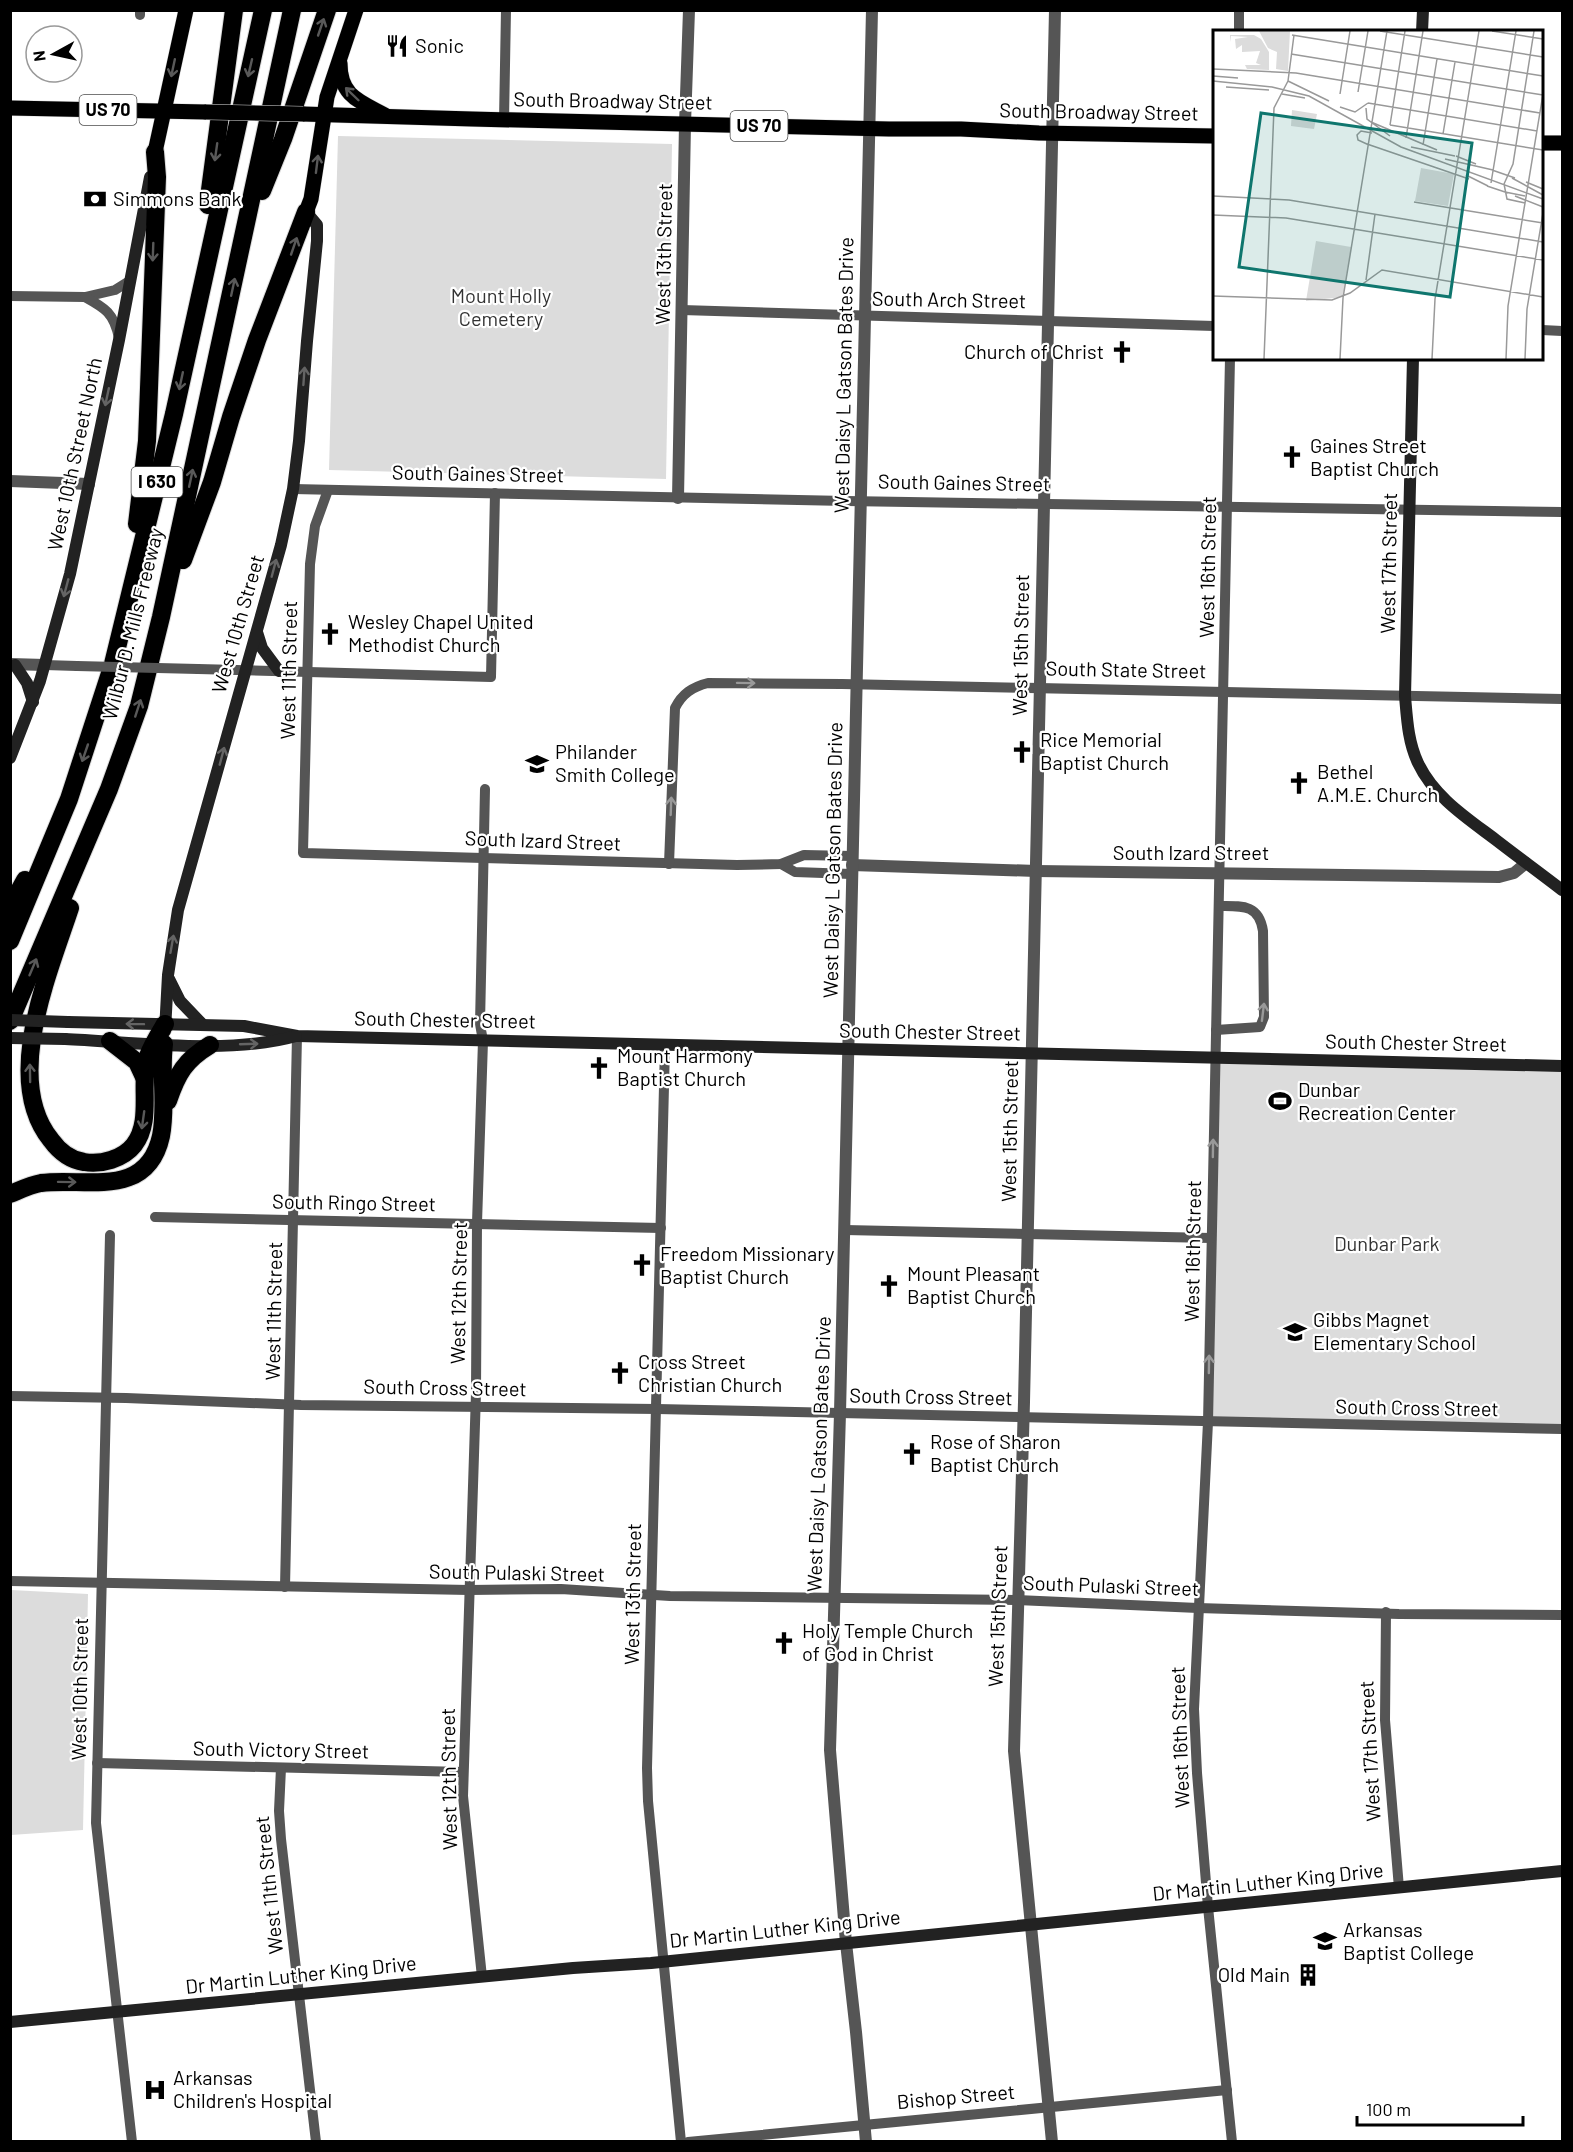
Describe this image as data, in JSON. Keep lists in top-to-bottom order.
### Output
{
  "streets": {
    "highway": ["I 630", "Wilbur D. Mills Freeway"],
    "main road": [
      "South Broadway Street",
      "US 70",
      "West 10th Street North",
      "West 17th Street",
      "West 10th Street",
      "South Chester Street",
      "Dr Martin Luther King Drive"
    ],
    "street": [
      "West 13th Street",
      "South Arch Street",
      "West Daisy L Gatson Bates Drive",
      "South Gaines Street",
      "West 16th Street",
      "West 15th Street",
      "West 11th Street",
      "South State Street",
      "South Izard Street",
      "South Ringo Street",
      "West 12th Street",
      "South Cross Street",
      "South Pulaski Street",
      "South Victory Street",
      "Bishop Street"
    ]
  },
  "crossings": [
    ["South Broadway Street", "West 13th Street"],
    ["South Broadway Street", "West Daisy L Gatson Bates Drive"],
    ["South Broadway Street", "West 15th Street"],
    ["West 13th Street", "South Arch Street"],
    ["West 13th Street", "South Gaines Street"],
    ["West 13th Street", "South Chester Street"],
    ["West 13th Street", "South Ringo Street"],
    ["West 13th Street", "South Cross Street"],
    ["West 13th Street", "South Pulaski Street"],
    ["West 13th Street", "Dr Martin Luther King Drive"],
    ["South Arch Street", "West Daisy L Gatson Bates Drive"],
    ["South Arch Street", "West 15th Street"],
    ["West Daisy L Gatson Bates Drive", "South Gaines Street"],
    ["West Daisy L Gatson Bates Drive", "South State Street"],
    ["West Daisy L Gatson Bates Drive", "South Izard Street"],
    ["West Daisy L Gatson Bates Drive", "South Chester Street"],
    ["West Daisy L Gatson Bates Drive", "South Cross Street"],
    ["West Daisy L Gatson Bates Drive", "South Pulaski Street"],
    ["West Daisy L Gatson Bates Drive", "Dr Martin Luther King Drive"],
    ["West Daisy L Gatson Bates Drive", "Bishop Street"],
    ["South Gaines Street", "West 17th Street"],
    ["South Gaines Street", "West 16th Street"],
    ["South Gaines Street", "West 10th Street"],
    ["South Gaines Street", "West 15th Street"],
    ["South Gaines Street", "West 11th Street"],
    ["West 17th Street", "South State Street"],
    ["West 17th Street", "South Izard Street"],
    ["West 17th Street", "South Pulaski Street"],
    ["West 17th Street", "Dr Martin Luther King Drive"],
    ["West 16th Street", "South State Street"],
    ["West 16th Street", "South Izard Street"],
    ["West 16th Street", "South Chester Street"],
    ["West 16th Street", "South Cross Street"],
    ["West 16th Street", "South Pulaski Street"],
    ["West 16th Street", "Dr Martin Luther King Drive"],
    ["West 16th Street", "Bishop Street"],
    ["Wilbur D. Mills Freeway", "South Chester Street"],
    ["West 10th Street", "South Chester Street"],
    ["West 10th Street", "South Cross Street"],
    ["West 10th Street", "South Pulaski Street"],
    ["West 10th Street", "South Victory Street"],
    ["West 10th Street", "Dr Martin Luther King Drive"],
    ["West 15th Street", "South State Street"],
    ["West 15th Street", "South Izard Street"],
    ["West 15th Street", "South Chester Street"],
    ["West 15th Street", "South Cross Street"],
    ["West 15th Street", "South Pulaski Street"],
    ["West 15th Street", "Dr Martin Luther King Drive"],
    ["West 15th Street", "Bishop Street"],
    ["West 11th Street", "South Izard Street"],
    ["West 11th Street", "South Chester Street"],
    ["West 11th Street", "South Ringo Street"],
    ["West 11th Street", "South Cross Street"],
    ["West 11th Street", "South Pulaski Street"],
    ["West 11th Street", "South Victory Street"],
    ["West 11th Street", "Dr Martin Luther King Drive"],
    ["South State Street", "South Izard Street"],
    ["South Izard Street", "West 12th Street"],
    ["South Chester Street", "West 12th Street"],
    ["South Ringo Street", "West 12th Street"],
    ["West 12th Street", "South Cross Street"],
    ["West 12th Street", "South Pulaski Street"],
    ["West 12th Street", "South Victory Street"],
    ["West 12th Street", "Dr Martin Luther King Drive"]
  ],
  "one_way": ["West 10th Street North", "West 10th Street"],
  "parks": ["Mount Holly Cemetery", "Dunbar Park"],
  "places": {
    "restaurant": ["Sonic"],
    "bank": ["Simmons Bank"],
    "church": [
      "Church of Christ",
      "Gaines Street Baptist Church",
      "Wesley Chapel United Methodist Church",
      "Rice Memorial Baptist Church",
      "Bethel A.M.E. Church",
      "Mount Harmony Baptist Church",
      "Freedom Missionary Baptist Church",
      "Mount Pleasant Baptist Church",
      "Cross Street Christian Church",
      "Rose of Sharon Baptist Church",
      "Holy Temple Church of God in Christ"
    ],
    "school or university": ["Philander Smith College", "Gibbs Magnet Elementary School", "Arkansas Baptist College"],
    "sports": ["Dunbar Recreation Center"],
    "building": ["Old Main"],
    "hospital": ["Arkansas Children's Hospital"]
  },
  "scale_bar": "100 m",
  "north": "left"
}
